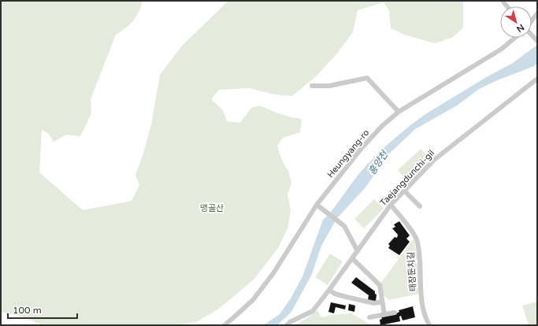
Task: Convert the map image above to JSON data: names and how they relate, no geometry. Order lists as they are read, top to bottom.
{
  "streets": {
    "street": ["Heungyang-ro", "Taejangdunchi-gil", "태장둔치길"]
  },
  "crossings": [
    ["Taejangdunchi-gil", "태장둔치길"]
  ],
  "water": ["흥양천"],
  "parks": ["맹골산"],
  "scale_bar": "100 m",
  "north": "bottom right"
}
